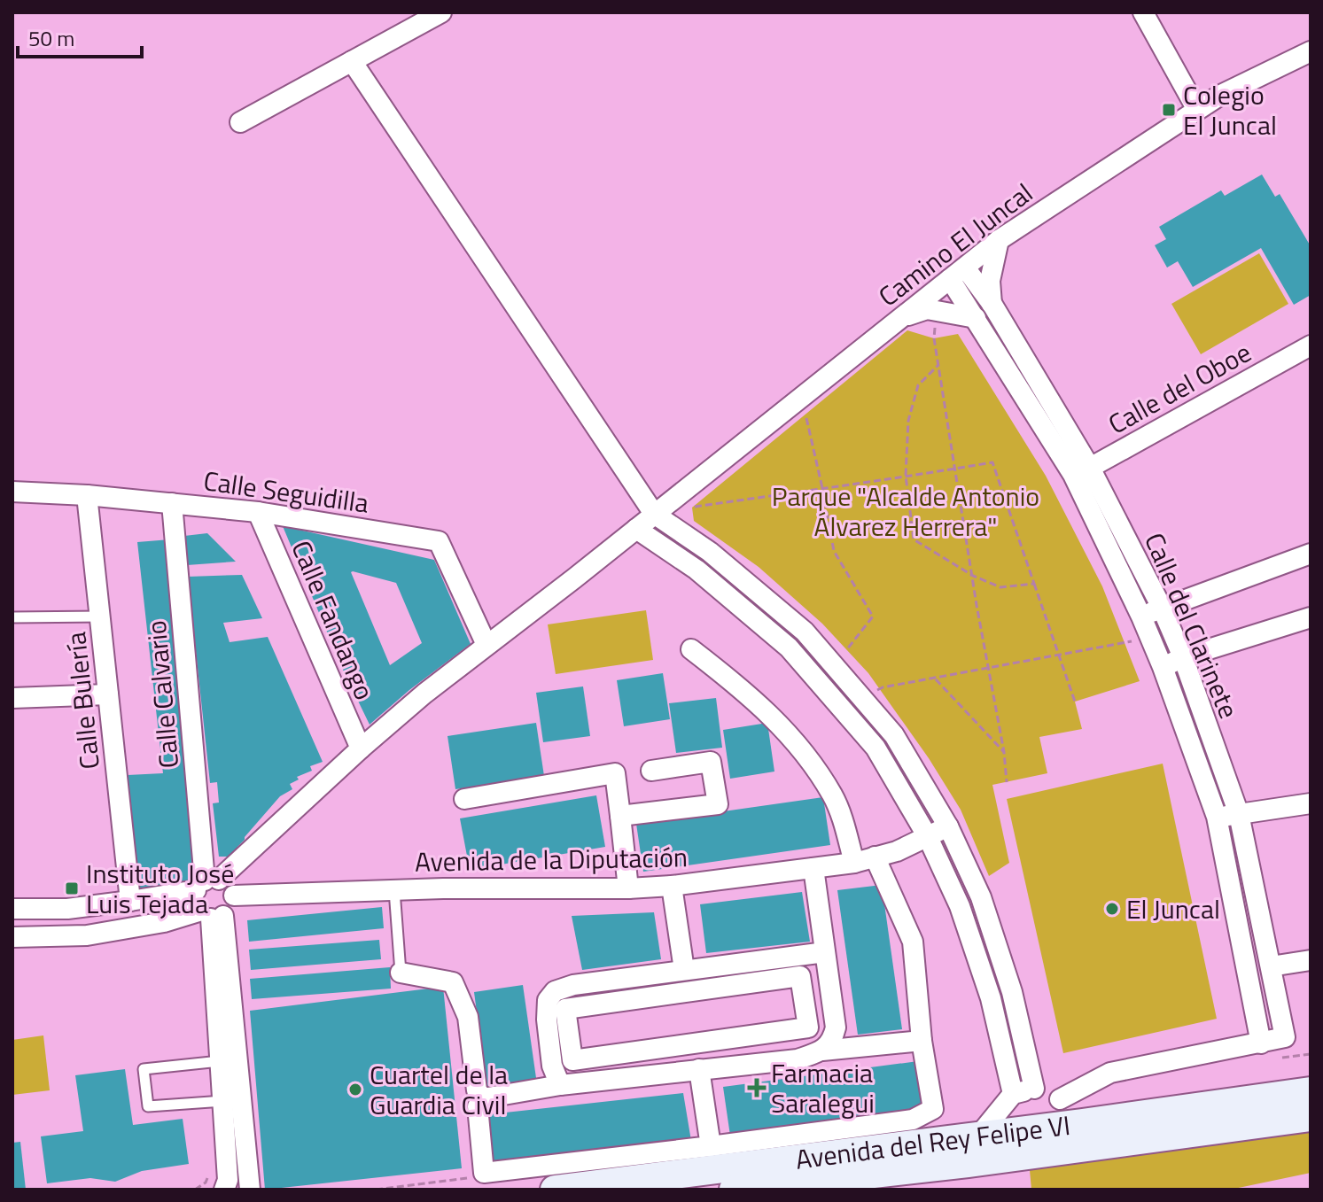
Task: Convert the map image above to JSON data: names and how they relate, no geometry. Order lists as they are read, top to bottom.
{
  "streets": {
    "main road": ["Avenida del Rey Felipe VI"],
    "street": [
      "Camino El Juncal",
      "Calle del Oboe",
      "Calle Seguidilla",
      "Calle Fandango",
      "Calle del Clarinete",
      "Calle Calvario",
      "Calle Bulería",
      "Avenida de la Diputación"
    ]
  },
  "crossings": [
    ["Camino El Juncal", "Calle Seguidilla"],
    ["Camino El Juncal", "Calle Fandango"],
    ["Camino El Juncal", "Calle del Clarinete"],
    ["Camino El Juncal", "Calle Calvario"],
    ["Camino El Juncal", "Avenida de la Diputación"],
    ["Calle del Oboe", "Calle del Clarinete"],
    ["Calle Seguidilla", "Calle Fandango"],
    ["Calle Seguidilla", "Calle Calvario"],
    ["Calle Seguidilla", "Calle Bulería"],
    ["Calle Calvario", "Avenida de la Diputación"]
  ],
  "parks": ["Parque \"Alcalde Antonio Álvarez Herrera\""],
  "places": {
    "transit": ["Colegio El Juncal", "Instituto José Luis Tejada"],
    "other": ["El Juncal", "Cuartel de la Guardia Civil"],
    "health": ["Farmacia Saralegui"]
  },
  "scale_bar": "50 m"
}
